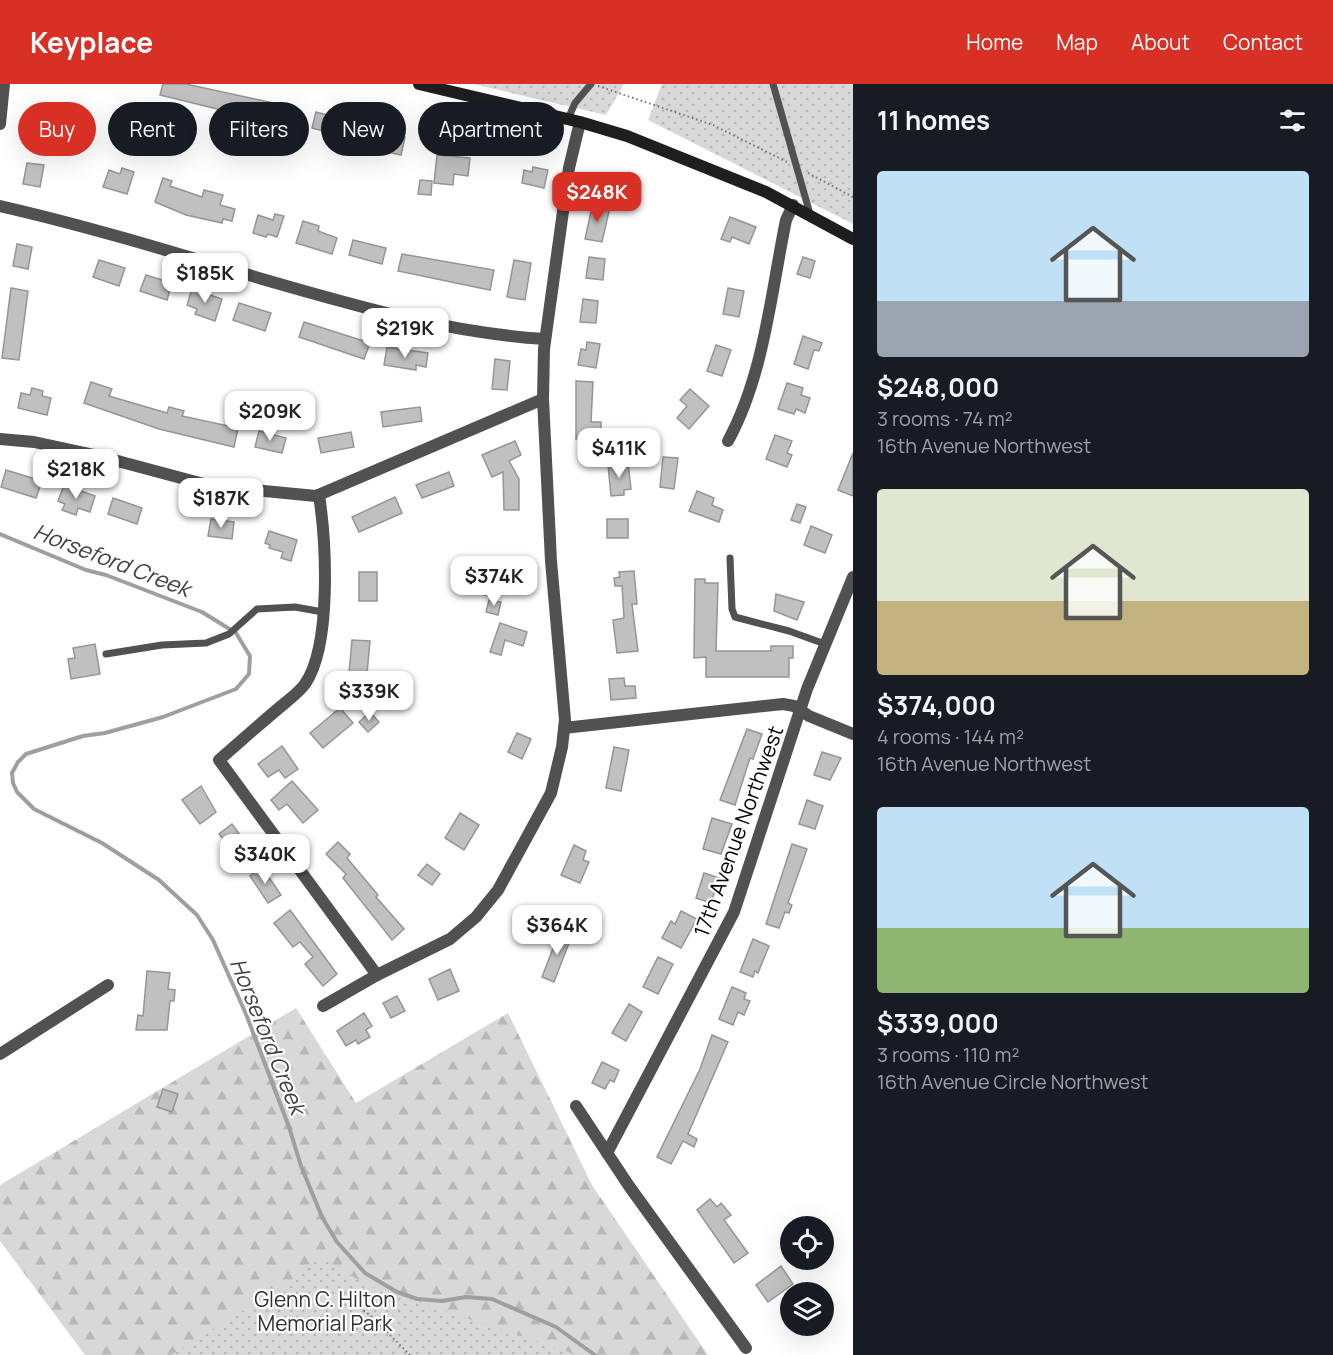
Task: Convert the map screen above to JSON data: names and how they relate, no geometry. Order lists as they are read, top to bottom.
{
  "streets": {
    "street": ["17th Avenue Northwest"]
  },
  "water": ["Horseford Creek"],
  "parks": ["Glenn C. Hilton Memorial Park"],
  "page": {
    "header": "Keyplace",
    "nav": [
      "Home",
      "Map",
      "About",
      "Contact"
    ],
    "heading": "11 homes",
    "chip": [
      "Buy",
      "Rent",
      "Filters",
      "New",
      "Apartment"
    ],
    "list": [
      {
        "name": "$248,000",
        "note": "3 rooms · 74 m² · 16th Avenue Northwest"
      },
      {
        "name": "$374,000",
        "note": "4 rooms · 144 m² · 16th Avenue Northwest"
      },
      {
        "name": "$339,000",
        "note": "3 rooms · 110 m² · 16th Avenue Circle Northwest"
      }
    ],
    "price": [
      "$248K",
      "$185K",
      "$219K",
      "$209K",
      "$411K",
      "$218K",
      "$187K",
      "$374K",
      "$339K",
      "$340K",
      "$364K"
    ]
  }
}
